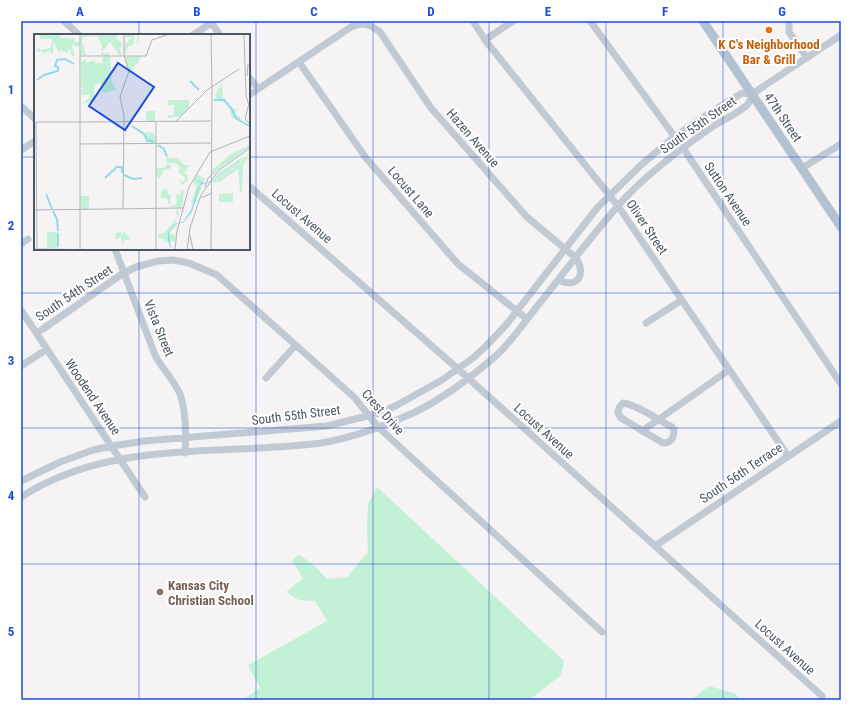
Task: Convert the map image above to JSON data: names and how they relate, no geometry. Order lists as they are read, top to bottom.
{
  "streets": {
    "main road": ["47th Street"],
    "street": [
      "South 55th Street",
      "Hazen Avenue",
      "Locust Lane",
      "Sutton Avenue",
      "Locust Avenue",
      "Oliver Street",
      "South 54th Street",
      "Vista Street",
      "Woodend Avenue",
      "Crest Drive",
      "South 56th Terrace"
    ]
  },
  "crossings": [
    ["47th Street", "South 55th Street"],
    ["South 55th Street", "Hazen Avenue"],
    ["South 55th Street", "Locust Lane"],
    ["South 55th Street", "Sutton Avenue"],
    ["South 55th Street", "Locust Avenue"],
    ["South 55th Street", "Oliver Street"],
    ["South 55th Street", "Vista Street"],
    ["South 55th Street", "Woodend Avenue"],
    ["South 55th Street", "Crest Drive"],
    ["Hazen Avenue", "Locust Lane"],
    ["Locust Avenue", "South 56th Terrace"],
    ["Oliver Street", "South 56th Terrace"],
    ["South 54th Street", "Vista Street"],
    ["South 54th Street", "Woodend Avenue"],
    ["South 54th Street", "Crest Drive"],
    ["Vista Street", "Crest Drive"]
  ],
  "places": ["K C's Neighborhood Bar & Grill", "Kansas City Christian School"],
  "grid": {
    "columns": [
      "A",
      "B",
      "C",
      "D",
      "E",
      "F",
      "G"
    ],
    "rows": [
      "1",
      "2",
      "3",
      "4",
      "5"
    ]
  }
}
